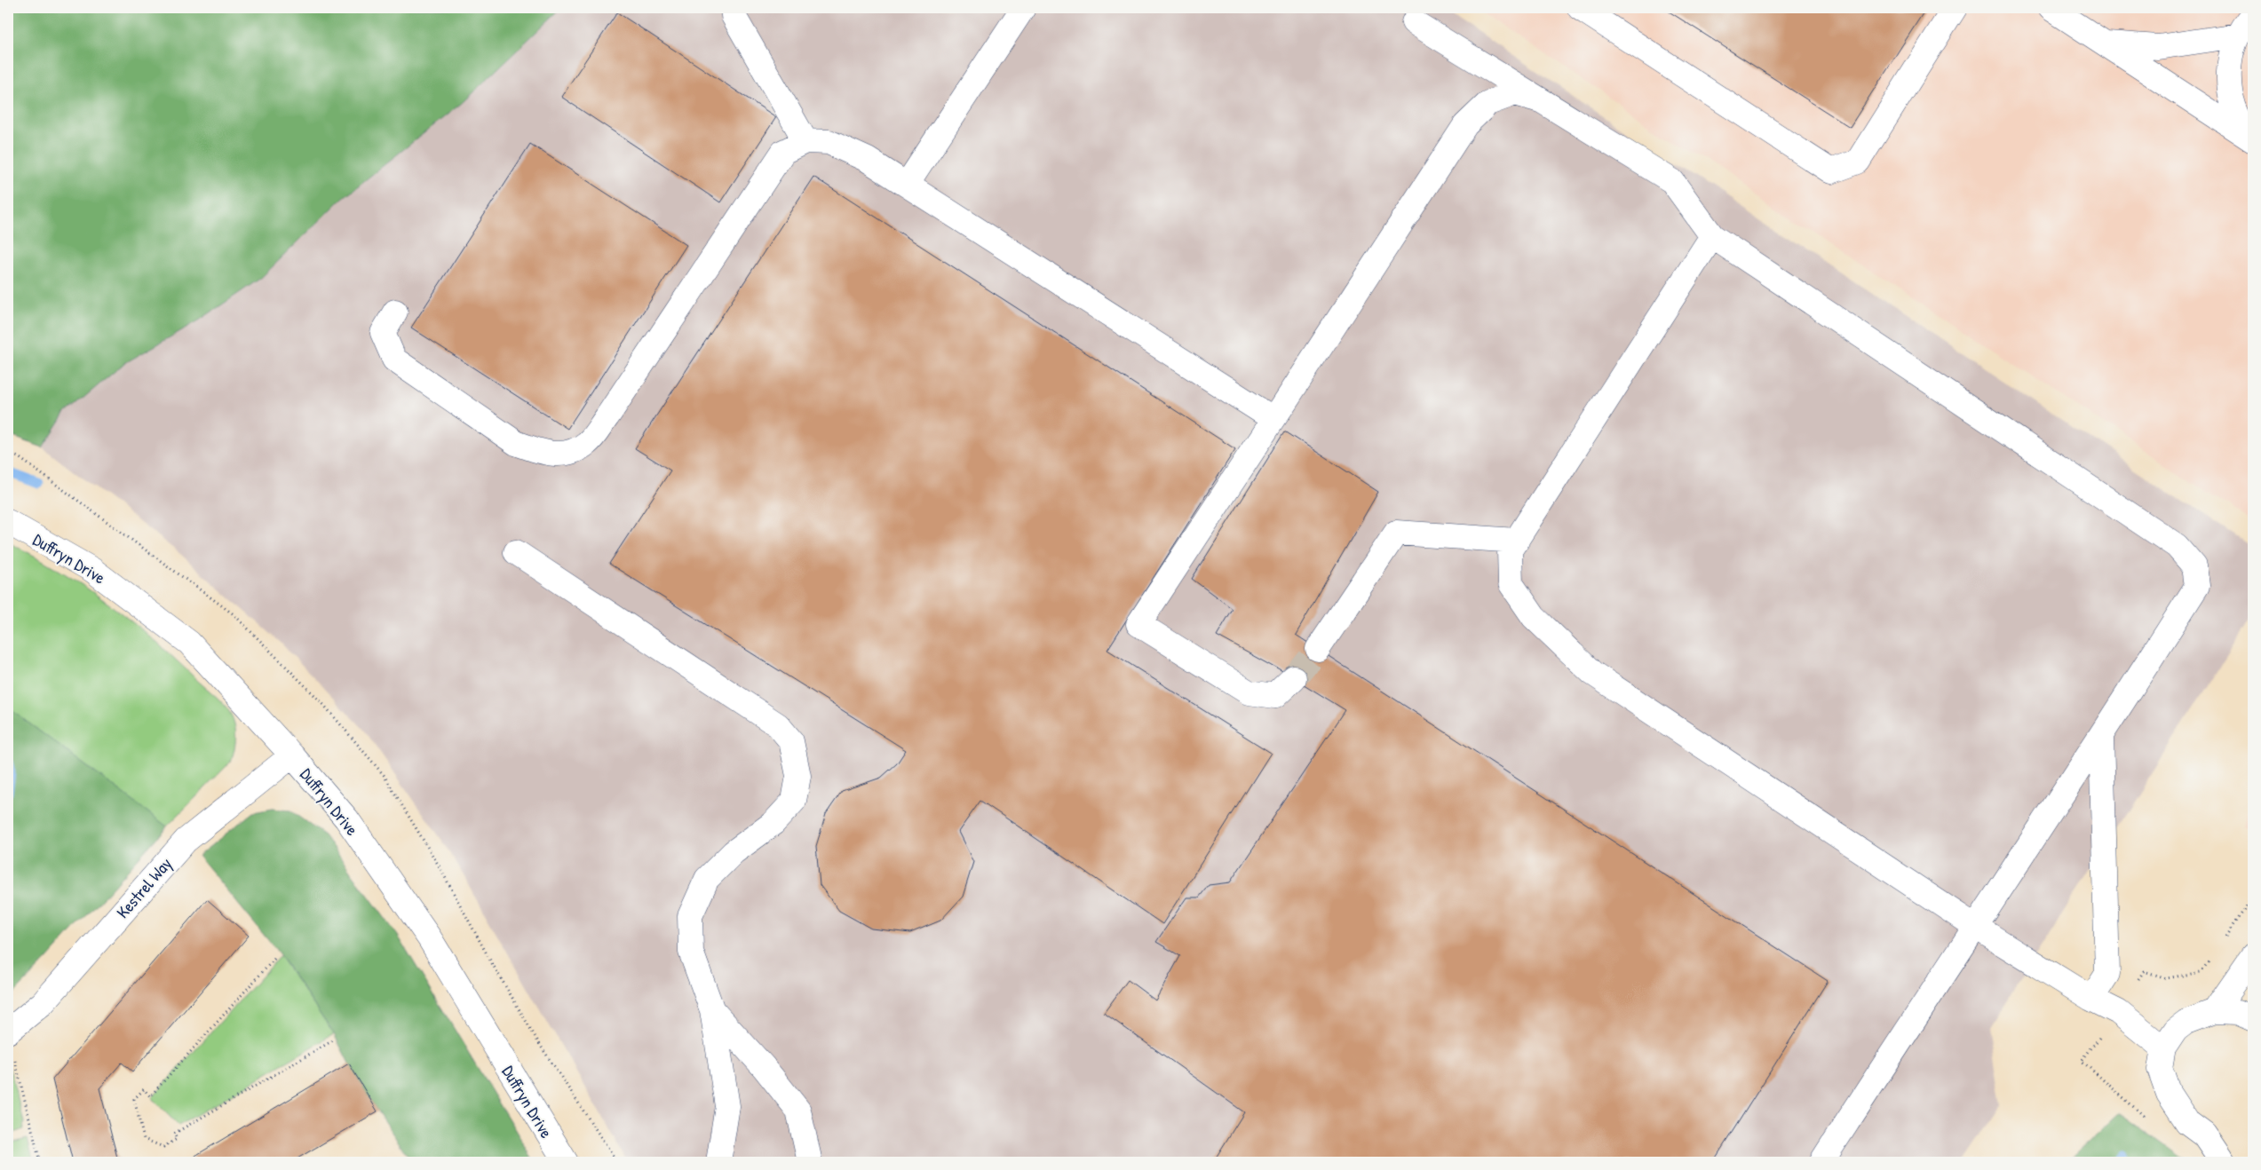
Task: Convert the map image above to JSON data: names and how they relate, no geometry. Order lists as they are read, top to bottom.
{
  "streets": {
    "street": ["Duffryn Drive", "Kestrel Way"]
  },
  "crossings": [
    ["Duffryn Drive", "Kestrel Way"]
  ]
}
